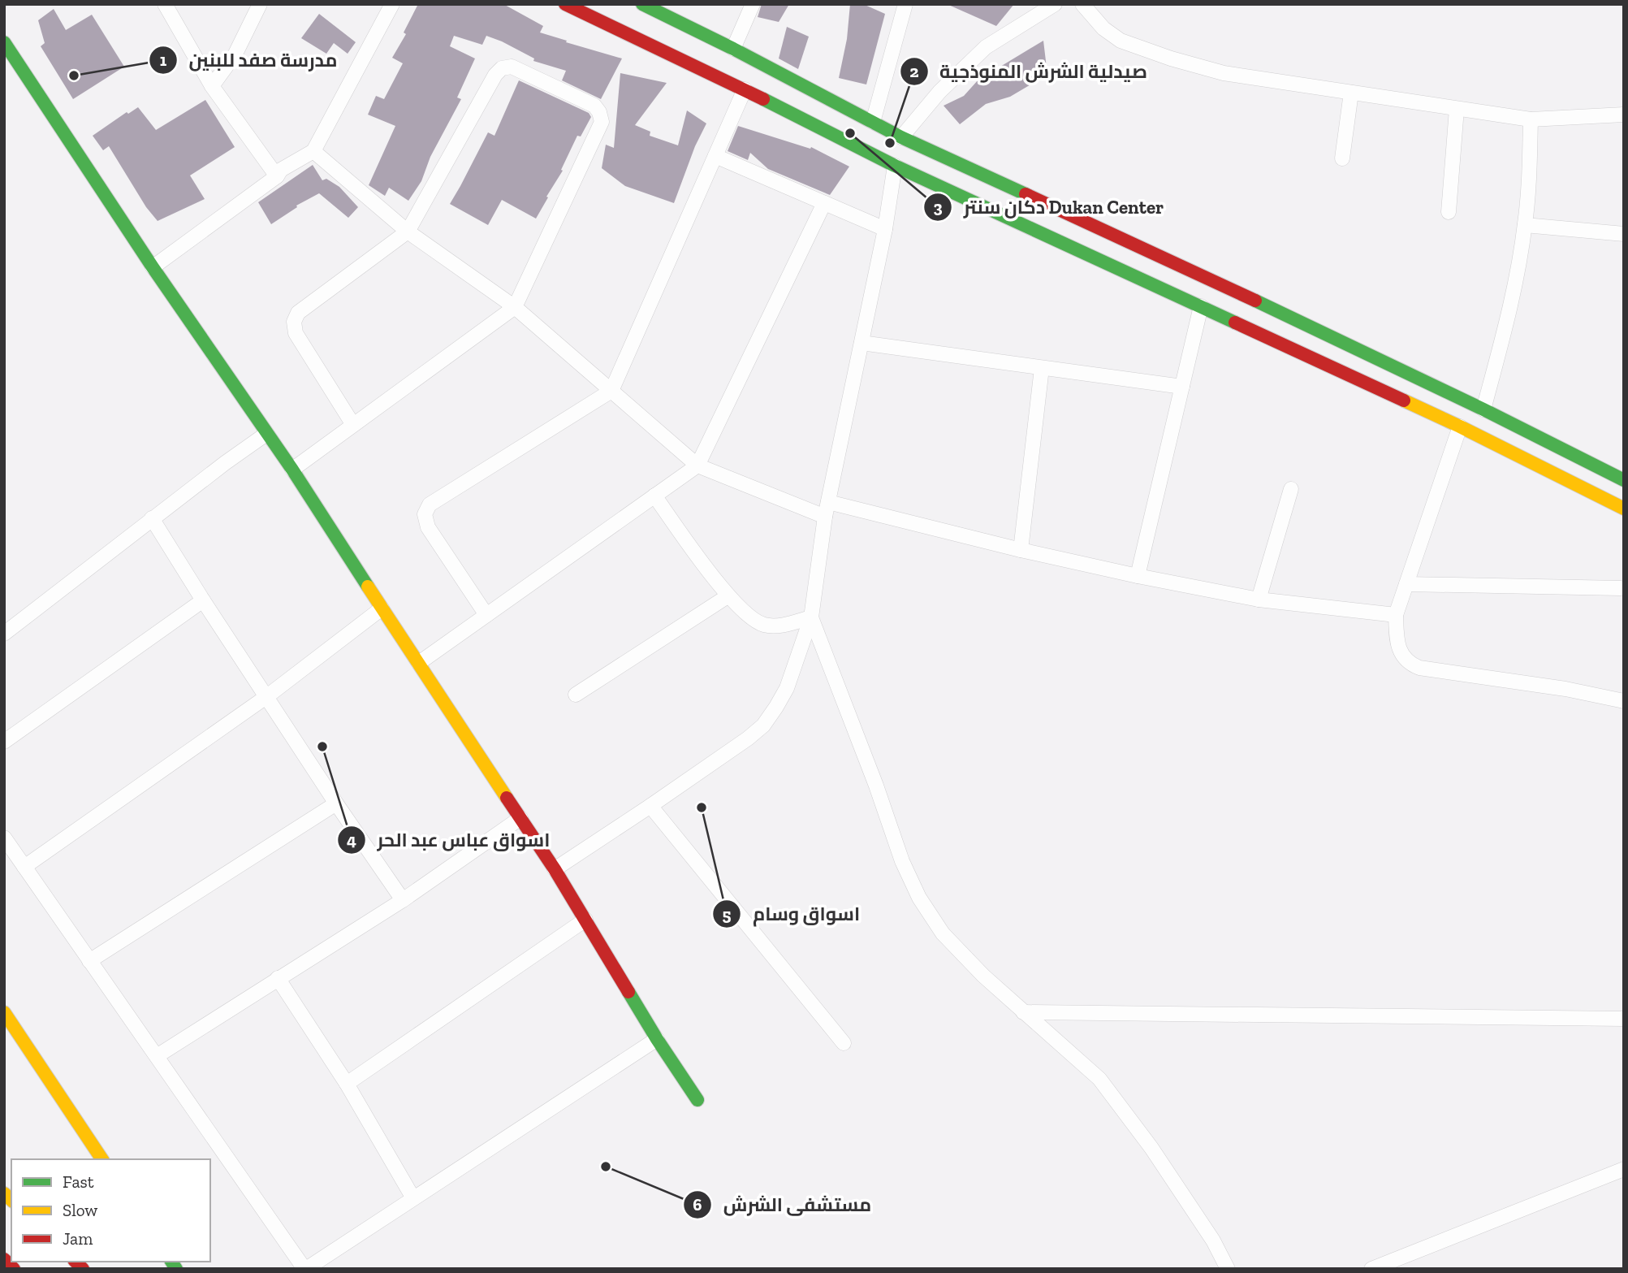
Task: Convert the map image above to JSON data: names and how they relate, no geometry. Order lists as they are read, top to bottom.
{
  "places": [
    "مدرسة صفد للبنين",
    "دكان سنتر Dukan Center",
    "صيدلية الشرش المنوذجية",
    "اسواق عباس عبد الحر",
    "اسواق وسام",
    "مستشفى الشرش"
  ],
  "legend": ["Fast", "Slow", "Jam"]
}
